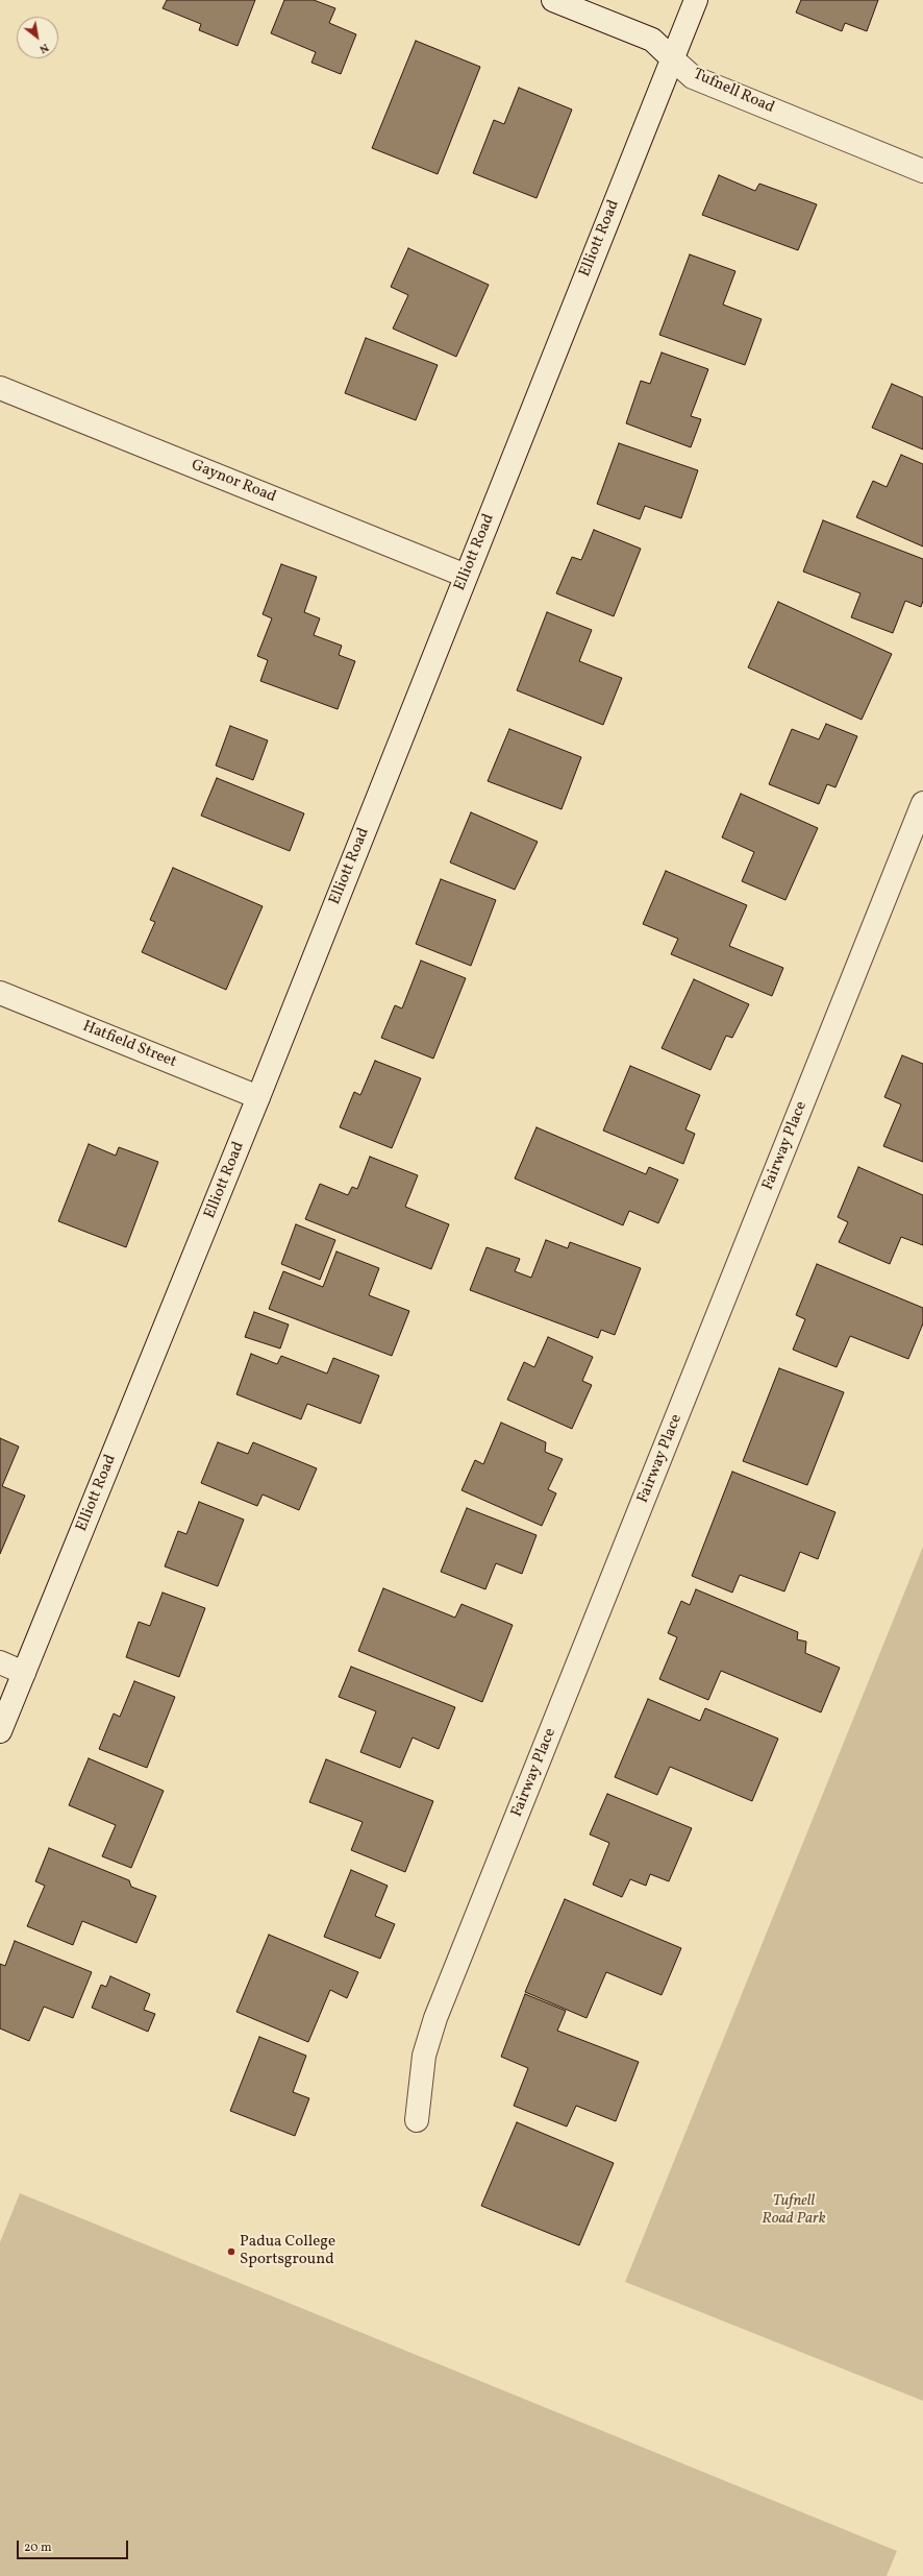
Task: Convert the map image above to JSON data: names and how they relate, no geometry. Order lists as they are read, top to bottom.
{
  "streets": {
    "street": [
      "Tufnell Road",
      "Elliott Road",
      "Gaynor Road",
      "Hatfield Street",
      "Fairway Place"
    ]
  },
  "crossings": [
    ["Tufnell Road", "Elliott Road"],
    ["Elliott Road", "Gaynor Road"],
    ["Elliott Road", "Hatfield Street"]
  ],
  "parks": ["Tufnell Road Park"],
  "places": ["Padua College Sportsground"],
  "scale_bar": "20 m",
  "north": "bottom right"
}
